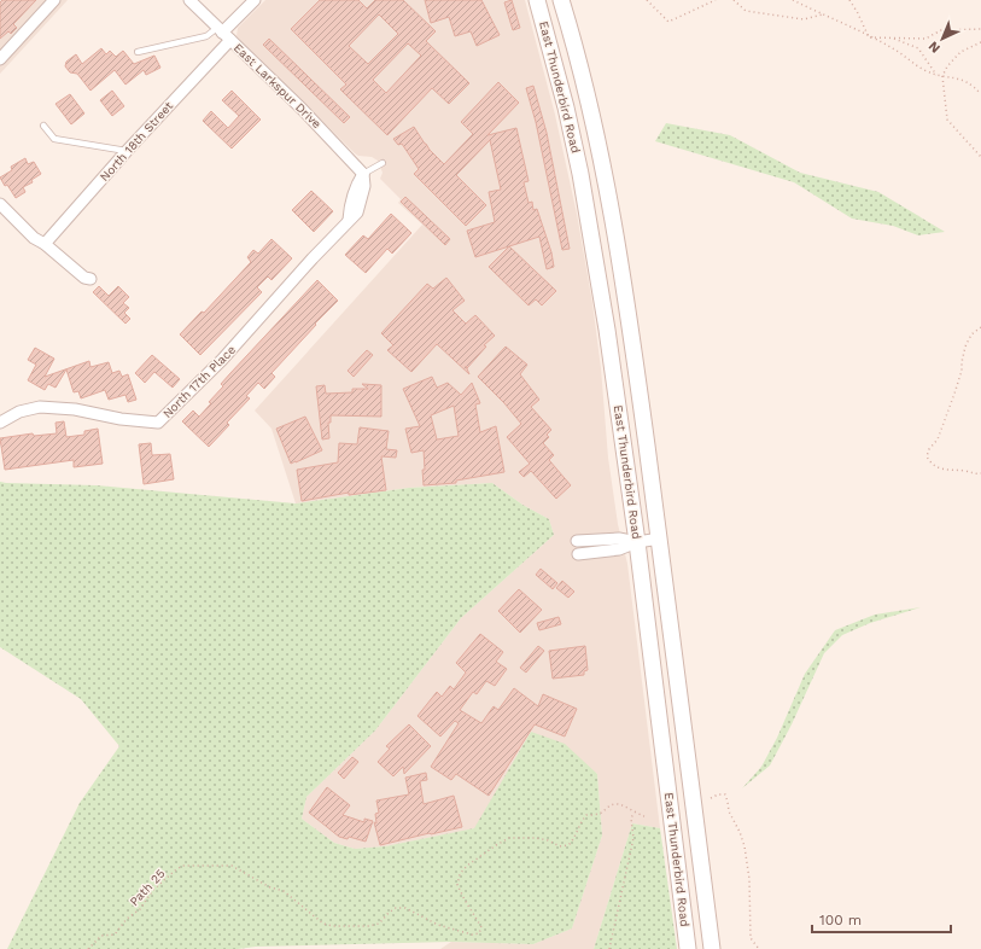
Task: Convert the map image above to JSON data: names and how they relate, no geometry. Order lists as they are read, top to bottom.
{
  "streets": {
    "main road": ["East Thunderbird Road"],
    "street": ["East Larkspur Drive", "North 18th Street", "North 17th Place"],
    "path": ["Path 25"]
  },
  "crossings": [
    ["East Larkspur Drive", "North 18th Street"],
    ["East Larkspur Drive", "North 17th Place"]
  ],
  "scale_bar": "100 m",
  "north": "bottom left"
}
